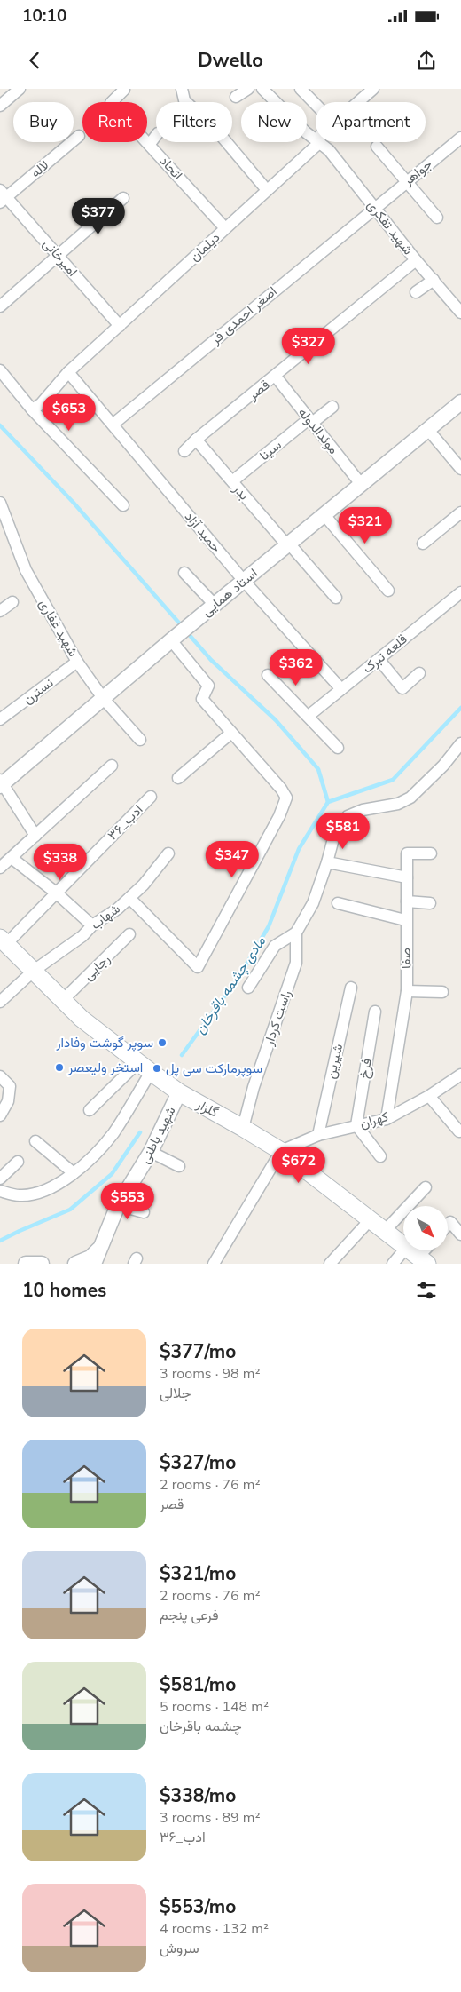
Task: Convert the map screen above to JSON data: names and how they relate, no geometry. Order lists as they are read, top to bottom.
{
  "streets": {
    "main road": ["گلزار"],
    "street": [
      "اتحاد",
      "لاله",
      "جواهر",
      "شهید تفکری",
      "دیلمان",
      "امیرخانی",
      "اصغر احمدی فر",
      "قصر",
      "موئدالدوله",
      "سینا",
      "بدر",
      "حمید آزاد",
      "استاد همایی",
      "شهید غفاری",
      "قلعه تبرک",
      "نسترن",
      "۳۶_ادب",
      "شهاب",
      "صفا",
      "رجایی",
      "راست کردار",
      "شیرین",
      "فرخ",
      "کهران",
      "شهید باطنی"
    ]
  },
  "crossings": [
    ["اتحاد", "دیلمان"],
    ["لاله", "امیرخانی"],
    ["جواهر", "شهید تفکری"],
    ["جواهر", "اصغر احمدی فر"],
    ["شهید تفکری", "اصغر احمدی فر"],
    ["شهید تفکری", "قصر"],
    ["دیلمان", "امیرخانی"],
    ["دیلمان", "حمید آزاد"],
    ["اصغر احمدی فر", "حمید آزاد"],
    ["قصر", "موئدالدوله"],
    ["قصر", "بدر"],
    ["موئدالدوله", "سینا"],
    ["موئدالدوله", "استاد همایی"],
    ["سینا", "بدر"],
    ["بدر", "استاد همایی"],
    ["حمید آزاد", "استاد همایی"],
    ["حمید آزاد", "قلعه تبرک"],
    ["استاد همایی", "شهید غفاری"],
    ["شهید غفاری", "نسترن"],
    ["۳۶_ادب", "گلزار"],
    ["شهاب", "گلزار"],
    ["صفا", "کهران"],
    ["رجایی", "گلزار"],
    ["راست کردار", "گلزار"],
    ["شیرین", "کهران"],
    ["فرخ", "کهران"],
    ["گلزار", "کهران"],
    ["گلزار", "شهید باطنی"]
  ],
  "water": ["مادی چشمه باقرخان"],
  "places": ["سوپر گوشت وفادار", "استخر ولیعصر", "سوپرمارکت سی پل"],
  "north": "bottom right",
  "page": {
    "status": "10:10",
    "header": "Dwello",
    "chip": [
      "Buy",
      "Rent",
      "Filters",
      "New",
      "Apartment"
    ],
    "price": [
      "$377",
      "$327",
      "$653",
      "$321",
      "$362",
      "$581",
      "$347",
      "$338",
      "$672",
      "$553"
    ],
    "heading": "10 homes",
    "list": [
      {
        "name": "$377/mo",
        "note": "3 rooms · 98 m² · جلالی"
      },
      {
        "name": "$327/mo",
        "note": "2 rooms · 76 m² · قصر"
      },
      {
        "name": "$321/mo",
        "note": "2 rooms · 76 m² · فرعی پنجم"
      },
      {
        "name": "$581/mo",
        "note": "5 rooms · 148 m² · چشمه باقرخان"
      },
      {
        "name": "$338/mo",
        "note": "3 rooms · 89 m² · ۳۶_ادب"
      },
      {
        "name": "$553/mo",
        "note": "4 rooms · 132 m² · سروش"
      }
    ]
  }
}
